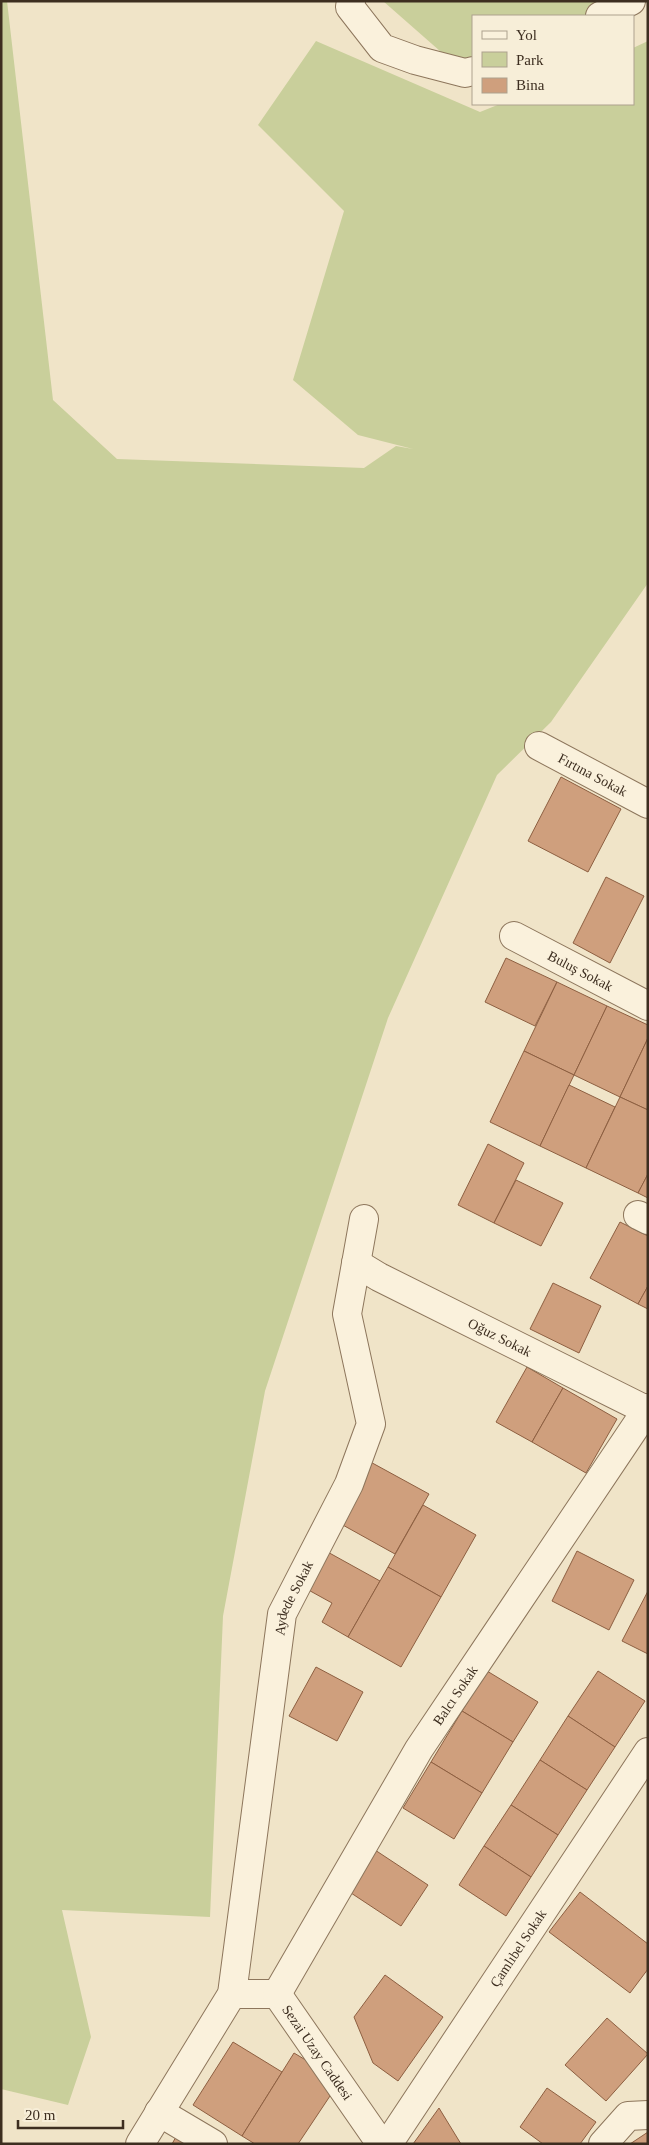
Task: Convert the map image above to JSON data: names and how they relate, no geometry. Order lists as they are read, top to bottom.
{
  "streets": {
    "street": [
      "Fırtına Sokak",
      "Buluş Sokak",
      "Oğuz Sokak",
      "Aydede Sokak",
      "Balcı Sokak",
      "Çamlıbel Sokak",
      "Sezai Uzay Caddesi"
    ]
  },
  "crossings": [
    ["Oğuz Sokak", "Aydede Sokak"],
    ["Oğuz Sokak", "Balcı Sokak"],
    ["Aydede Sokak", "Sezai Uzay Caddesi"],
    ["Balcı Sokak", "Sezai Uzay Caddesi"]
  ],
  "legend": ["Yol", "Park", "Bina"],
  "scale_bar": "20 m"
}
